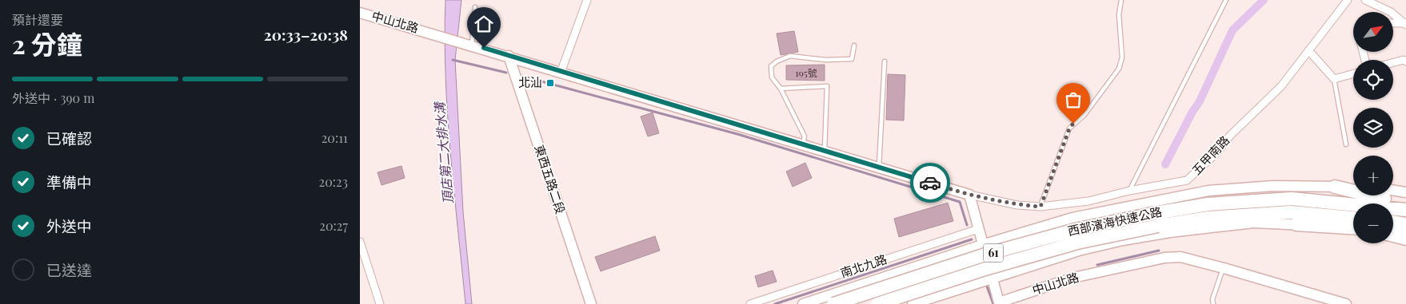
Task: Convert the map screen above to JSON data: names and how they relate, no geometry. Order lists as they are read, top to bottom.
{
  "streets": {
    "highway": ["西部濱海快速公路", "61"],
    "street": [
      "中山北路",
      "五甲南路",
      "東西五路二段",
      "南北九路"
    ]
  },
  "crossings": [
    ["中山北路", "五甲南路"],
    ["中山北路", "南北九路"]
  ],
  "water": ["頂店第二大排水溝"],
  "places": {
    "transit": ["北汕"]
  },
  "house_numbers": ["195號"],
  "north": "top right",
  "page": {
    "heading": ["2 分鐘", "預計還要", "20:33–20:38"],
    "map_buttons": ["+", "−"],
    "bar": "外送中 · 390 m",
    "list": [
      ["已確認", "20:11"],
      ["準備中", "20:23"],
      ["外送中", "20:27"],
      "已送達"
    ]
  }
}
